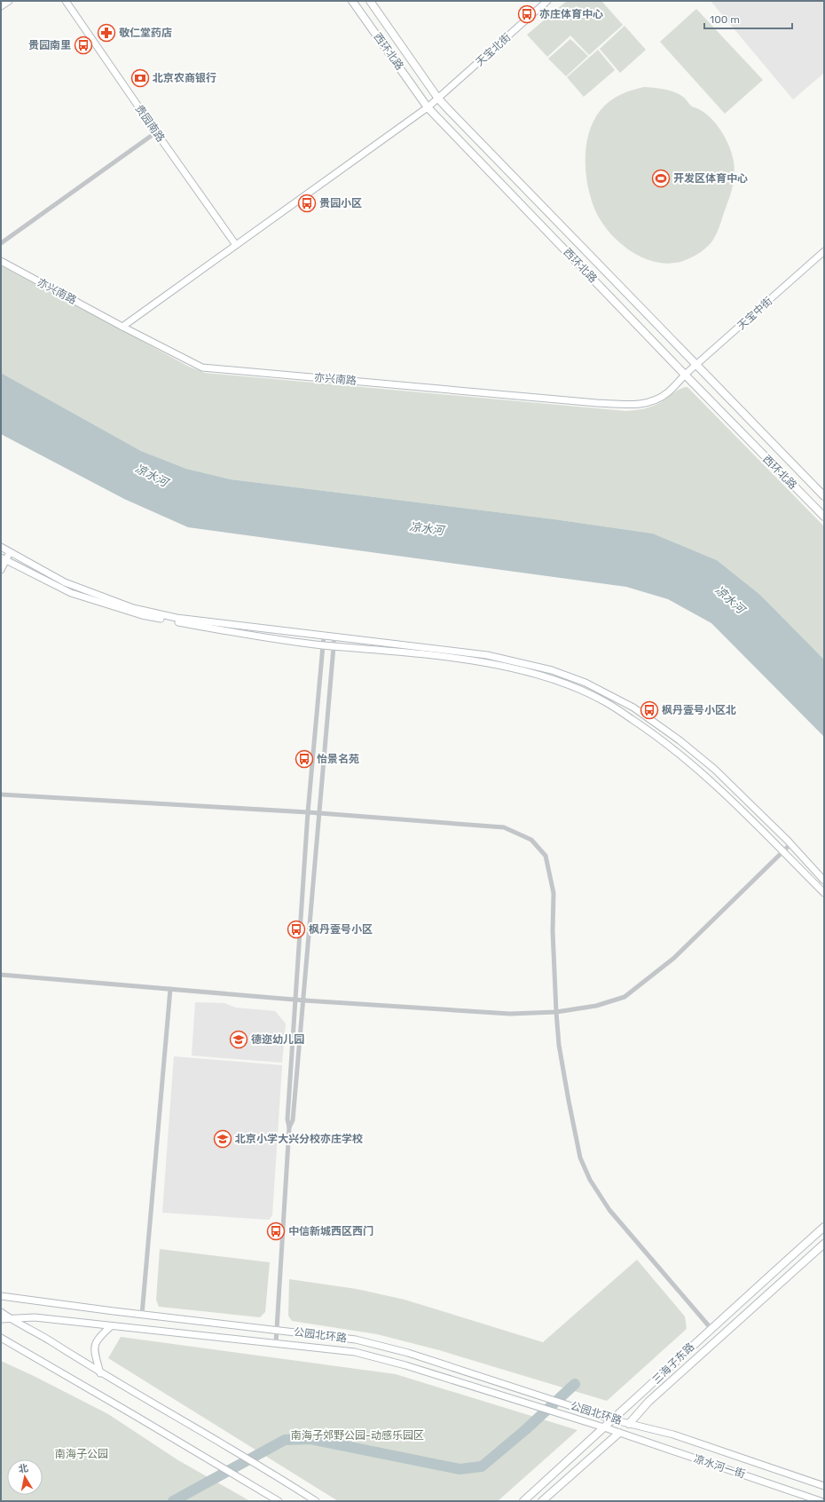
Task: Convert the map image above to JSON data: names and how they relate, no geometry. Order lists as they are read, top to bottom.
{
  "streets": {
    "main road": ["西环北路", "三海子东路"],
    "street": [
      "天宝北街",
      "贵园南路",
      "亦兴南路",
      "天宝中街",
      "公园北环路",
      "凉水河一街"
    ]
  },
  "crossings": [
    ["天宝北街", "西环北路"],
    ["天宝北街", "贵园南路"],
    ["天宝北街", "亦兴南路"],
    ["西环北路", "亦兴南路"],
    ["西环北路", "天宝中街"],
    ["亦兴南路", "天宝中街"],
    ["公园北环路", "三海子东路"],
    ["公园北环路", "凉水河一街"],
    ["三海子东路", "凉水河一街"]
  ],
  "water": ["凉水河"],
  "parks": ["南海子郊野公园-动感乐园区", "南海子公园"],
  "places": {
    "bus stop": [
      "亦庄体育中心",
      "贵园南里",
      "贵园小区",
      "枫丹壹号小区北",
      "怡景名苑",
      "枫丹壹号小区",
      "中信新城西区西门"
    ],
    "pharmacy": ["敬仁堂药店"],
    "bank": ["北京农商银行"],
    "sports": ["开发区体育中心"],
    "school or university": ["德迩幼儿园", "北京小学大兴分校亦庄学校"]
  },
  "scale_bar": "100 m",
  "north": "top"
}
